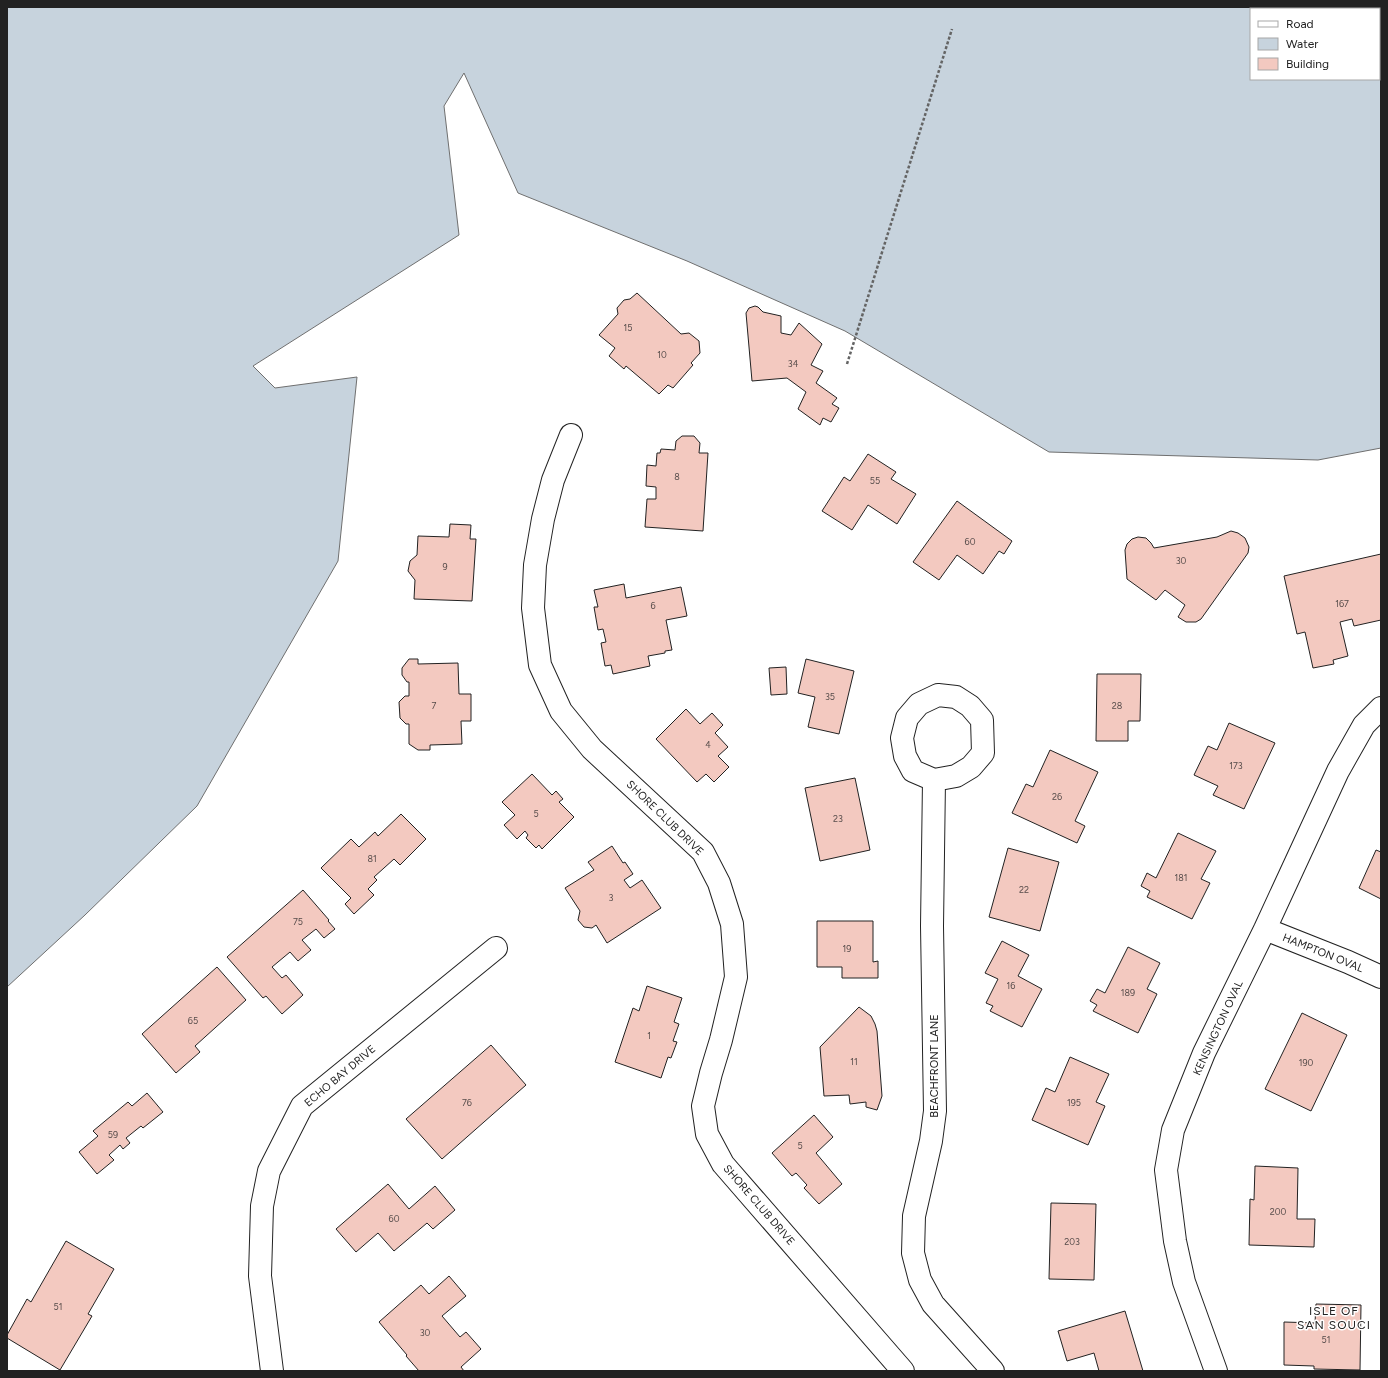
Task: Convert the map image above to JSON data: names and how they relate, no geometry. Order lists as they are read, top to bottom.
{
  "streets": {
    "street": [
      "SHORE CLUB DRIVE",
      "HAMPTON OVAL",
      "KENSINGTON OVAL",
      "BEACHFRONT LANE",
      "ECHO BAY DRIVE"
    ]
  },
  "crossings": [
    ["HAMPTON OVAL", "KENSINGTON OVAL"]
  ],
  "districts": ["ISLE OF SAN SOUCI"],
  "house_numbers": [
    "15",
    "10",
    "34",
    "8",
    "55",
    "60",
    "30",
    "9",
    "167",
    "6",
    "35",
    "7",
    "28",
    "4",
    "173",
    "26",
    "5",
    "23",
    "81",
    "181",
    "22",
    "3",
    "75",
    "19",
    "16",
    "189",
    "65",
    "1",
    "11",
    "190",
    "76",
    "195",
    "59",
    "5",
    "200",
    "60",
    "203",
    "51",
    "30",
    "51"
  ],
  "legend": ["Road", "Water", "Building"]
}
